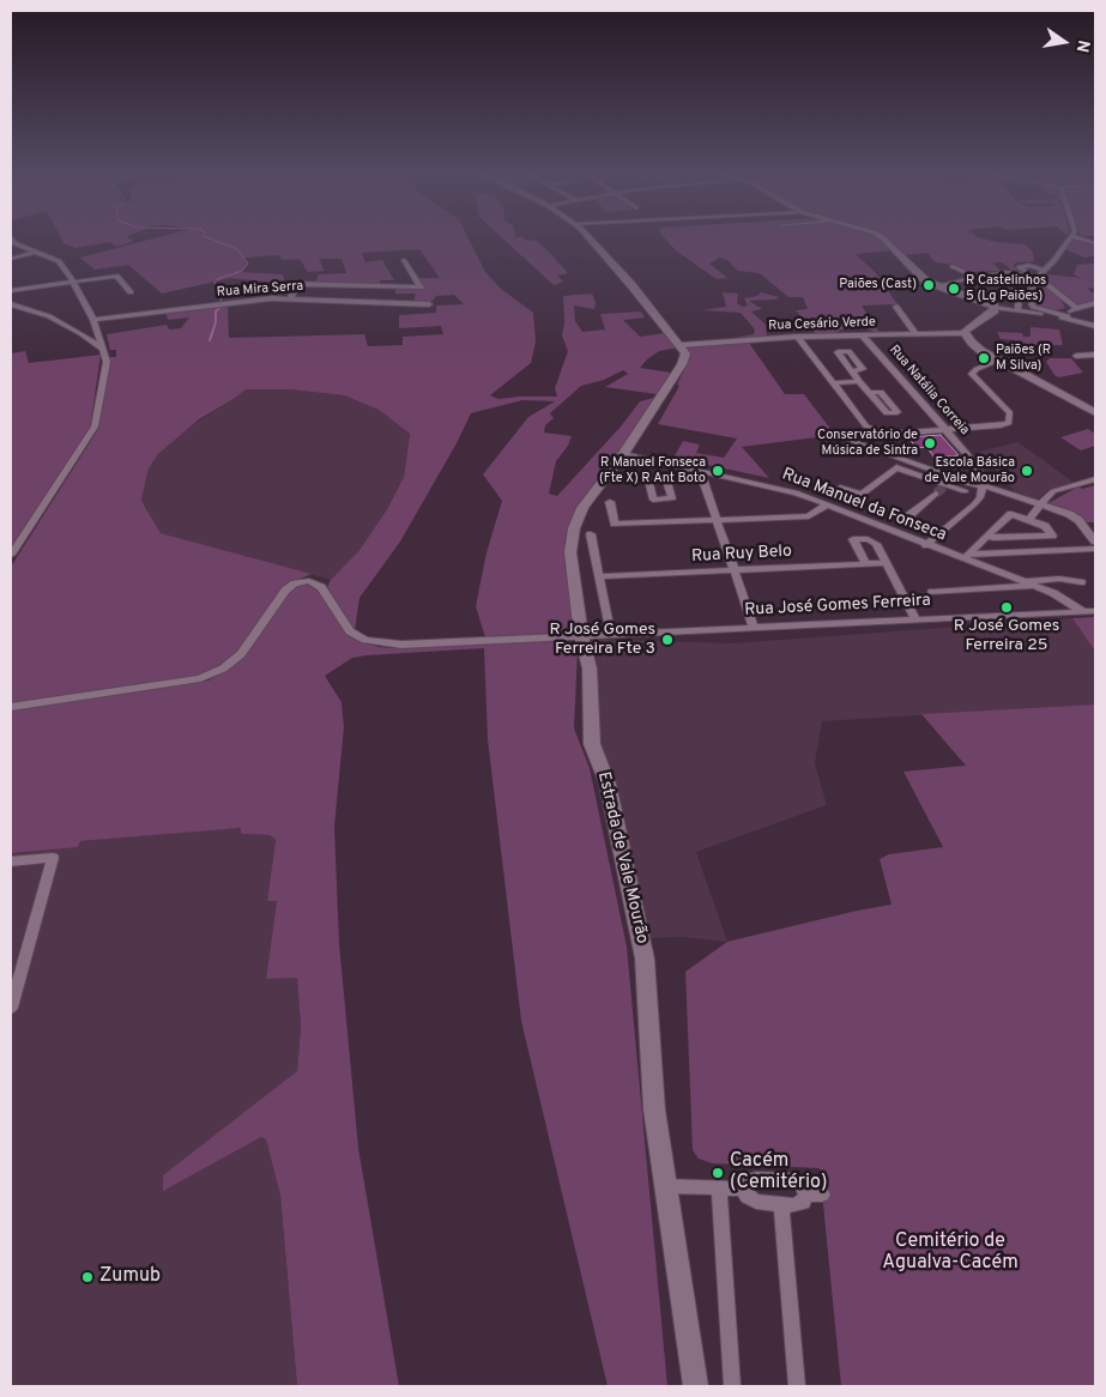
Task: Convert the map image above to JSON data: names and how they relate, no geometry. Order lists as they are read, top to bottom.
{
  "streets": {
    "street": [
      "Rua Mira Serra",
      "Rua Cesário Verde",
      "Rua Natália Correia",
      "Rua Manuel da Fonseca",
      "Rua Ruy Belo",
      "Rua José Gomes Ferreira",
      "Estrada de Vale Mourão"
    ]
  },
  "crossings": [
    ["Rua Cesário Verde", "Rua Natália Correia"],
    ["Rua Cesário Verde", "Estrada de Vale Mourão"],
    ["Rua Manuel da Fonseca", "Rua José Gomes Ferreira"],
    ["Rua Manuel da Fonseca", "Estrada de Vale Mourão"],
    ["Rua José Gomes Ferreira", "Estrada de Vale Mourão"]
  ],
  "parks": ["Cemitério de Agualva-Cacém"],
  "places": [
    "Paiões (Cast)",
    "R Castelinhos 5 (Lg Paiões)",
    "Paiões (R M Silva)",
    "Conservatório de Música de Sintra",
    "R Manuel Fonseca (Fte X) R Ant Boto",
    "Escola Básica de Vale Mourão",
    "R José Gomes Ferreira 25",
    "R José Gomes Ferreira Fte 3",
    "Cacém (Cemitério)",
    "Zumub"
  ],
  "north": "right"
}
